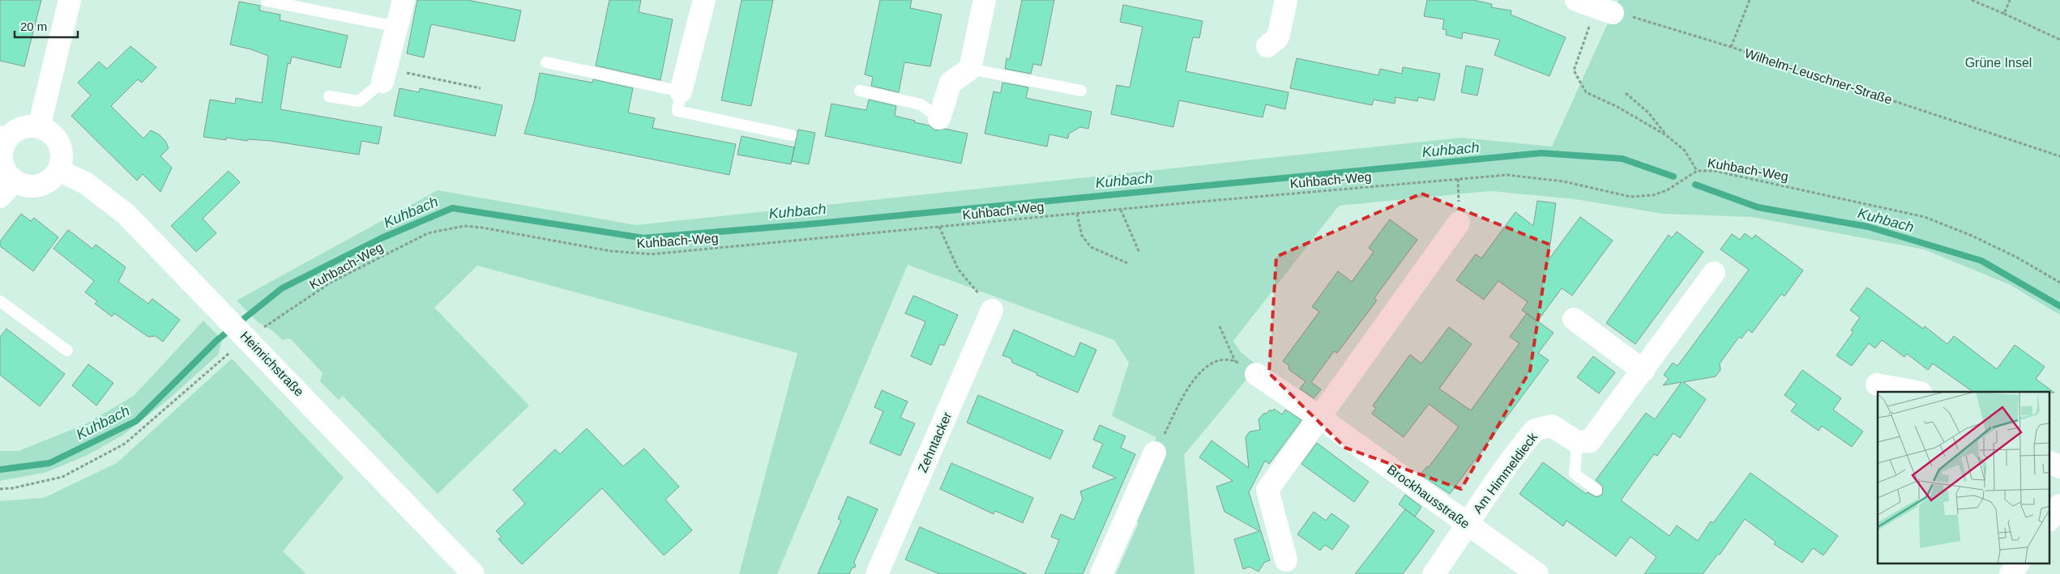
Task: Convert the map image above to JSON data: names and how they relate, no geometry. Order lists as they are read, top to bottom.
{
  "streets": {
    "street": [
      "Heinrichstraße",
      "Zehntacker",
      "Am Himmeldieck",
      "Brockhausstraße"
    ],
    "path": ["Wilhelm-Leuschner-Straße", "Kuhbach-Weg"]
  },
  "crossings": [
    ["Kuhbach-Weg", "Heinrichstraße"],
    ["Am Himmeldieck", "Brockhausstraße"]
  ],
  "water": ["Kuhbach"],
  "parks": ["Grüne Insel"],
  "scale_bar": "20 m"
}
